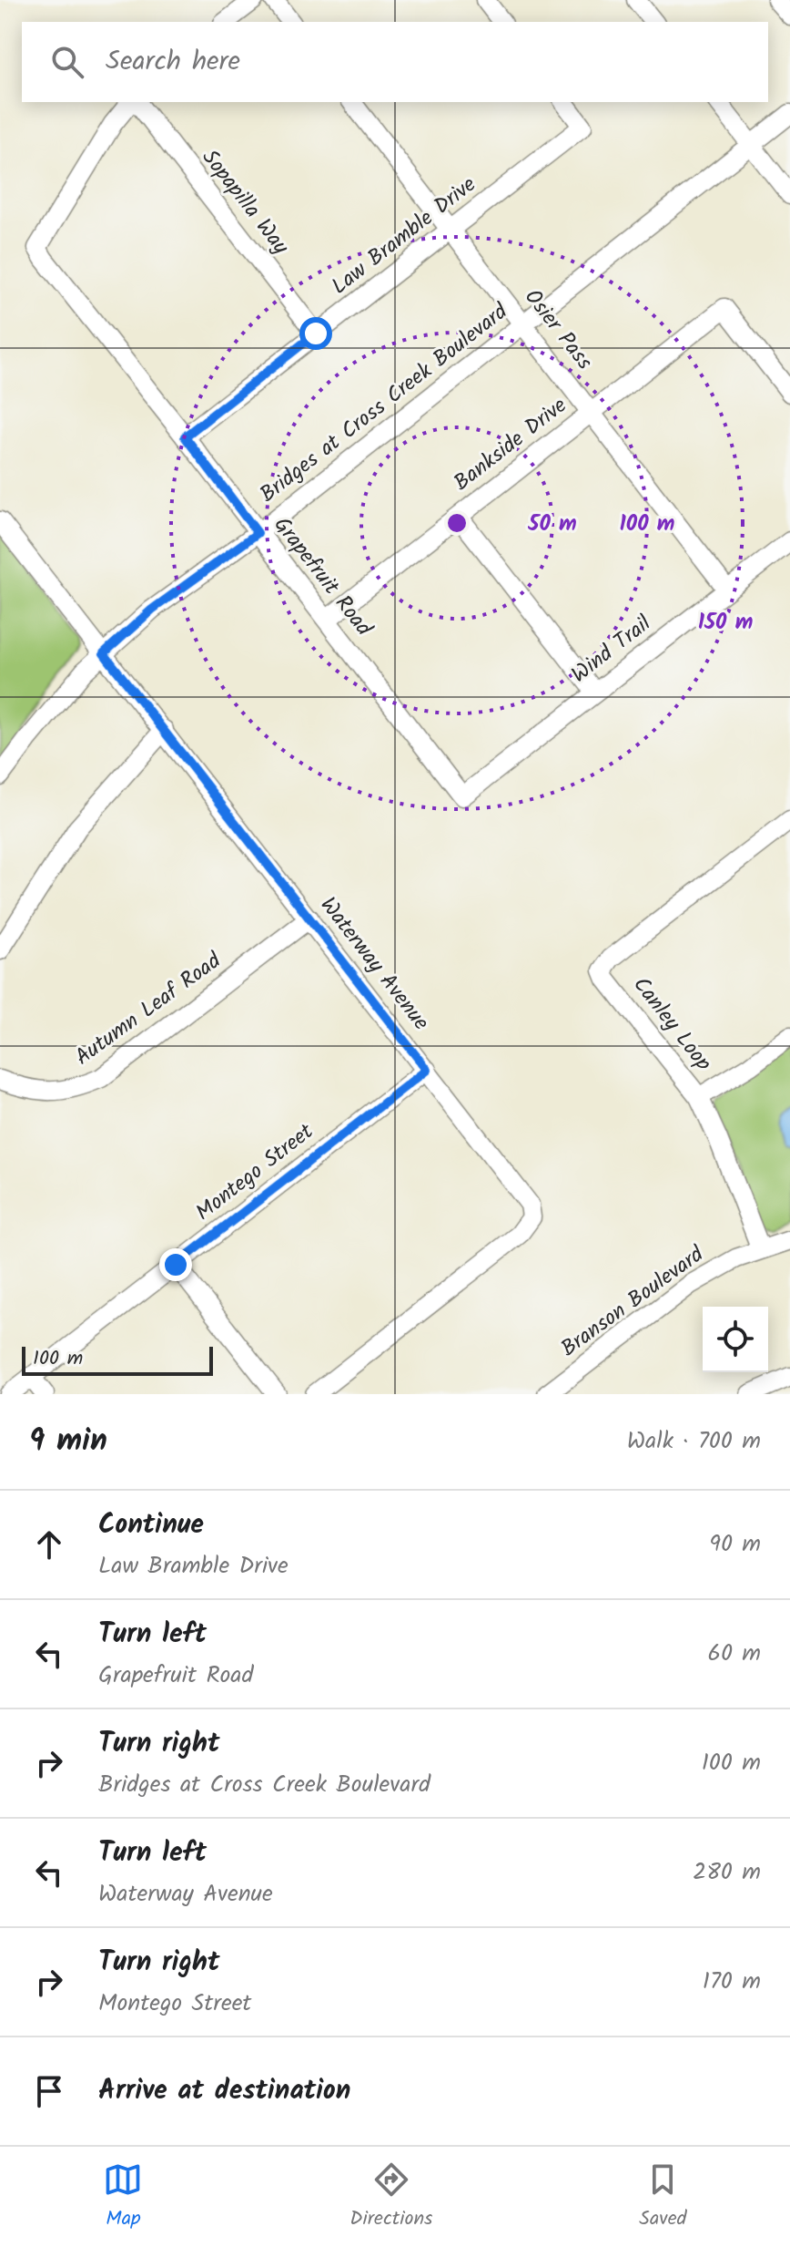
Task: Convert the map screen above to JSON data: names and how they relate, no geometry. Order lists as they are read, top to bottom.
{
  "streets": {
    "street": [
      "Sopapilla Way",
      "Law Bramble Drive",
      "Osier Pass",
      "Bridges at Cross Creek Boulevard",
      "Bankside Drive",
      "Grapefruit Road",
      "Wind Trail",
      "Waterway Avenue",
      "Autumn Leaf Road",
      "Canley Loop",
      "Montego Street",
      "Branson Boulevard"
    ]
  },
  "crossings": [
    ["Sopapilla Way", "Law Bramble Drive"],
    ["Law Bramble Drive", "Osier Pass"],
    ["Law Bramble Drive", "Grapefruit Road"],
    ["Osier Pass", "Bridges at Cross Creek Boulevard"],
    ["Osier Pass", "Bankside Drive"],
    ["Osier Pass", "Wind Trail"],
    ["Bridges at Cross Creek Boulevard", "Grapefruit Road"],
    ["Bridges at Cross Creek Boulevard", "Waterway Avenue"],
    ["Bankside Drive", "Grapefruit Road"],
    ["Grapefruit Road", "Wind Trail"],
    ["Waterway Avenue", "Autumn Leaf Road"],
    ["Waterway Avenue", "Montego Street"],
    ["Canley Loop", "Branson Boulevard"]
  ],
  "scale_bar": "100 m",
  "page": {
    "search": "Search here",
    "scale": "100 m",
    "heading": ["9 min", "Walk · 700 m"],
    "list": [
      ["Continue", "Law Bramble Drive", "90 m"],
      ["Turn left", "Grapefruit Road", "60 m"],
      ["Turn right", "Bridges at Cross Creek Boulevard", "100 m"],
      ["Turn left", "Waterway Avenue", "280 m"],
      ["Turn right", "Montego Street", "170 m"],
      "Arrive at destination"
    ],
    "nav": ["Map", "Directions", "Saved"]
  },
  "rings": ["50 m", "100 m", "150 m"]
}
